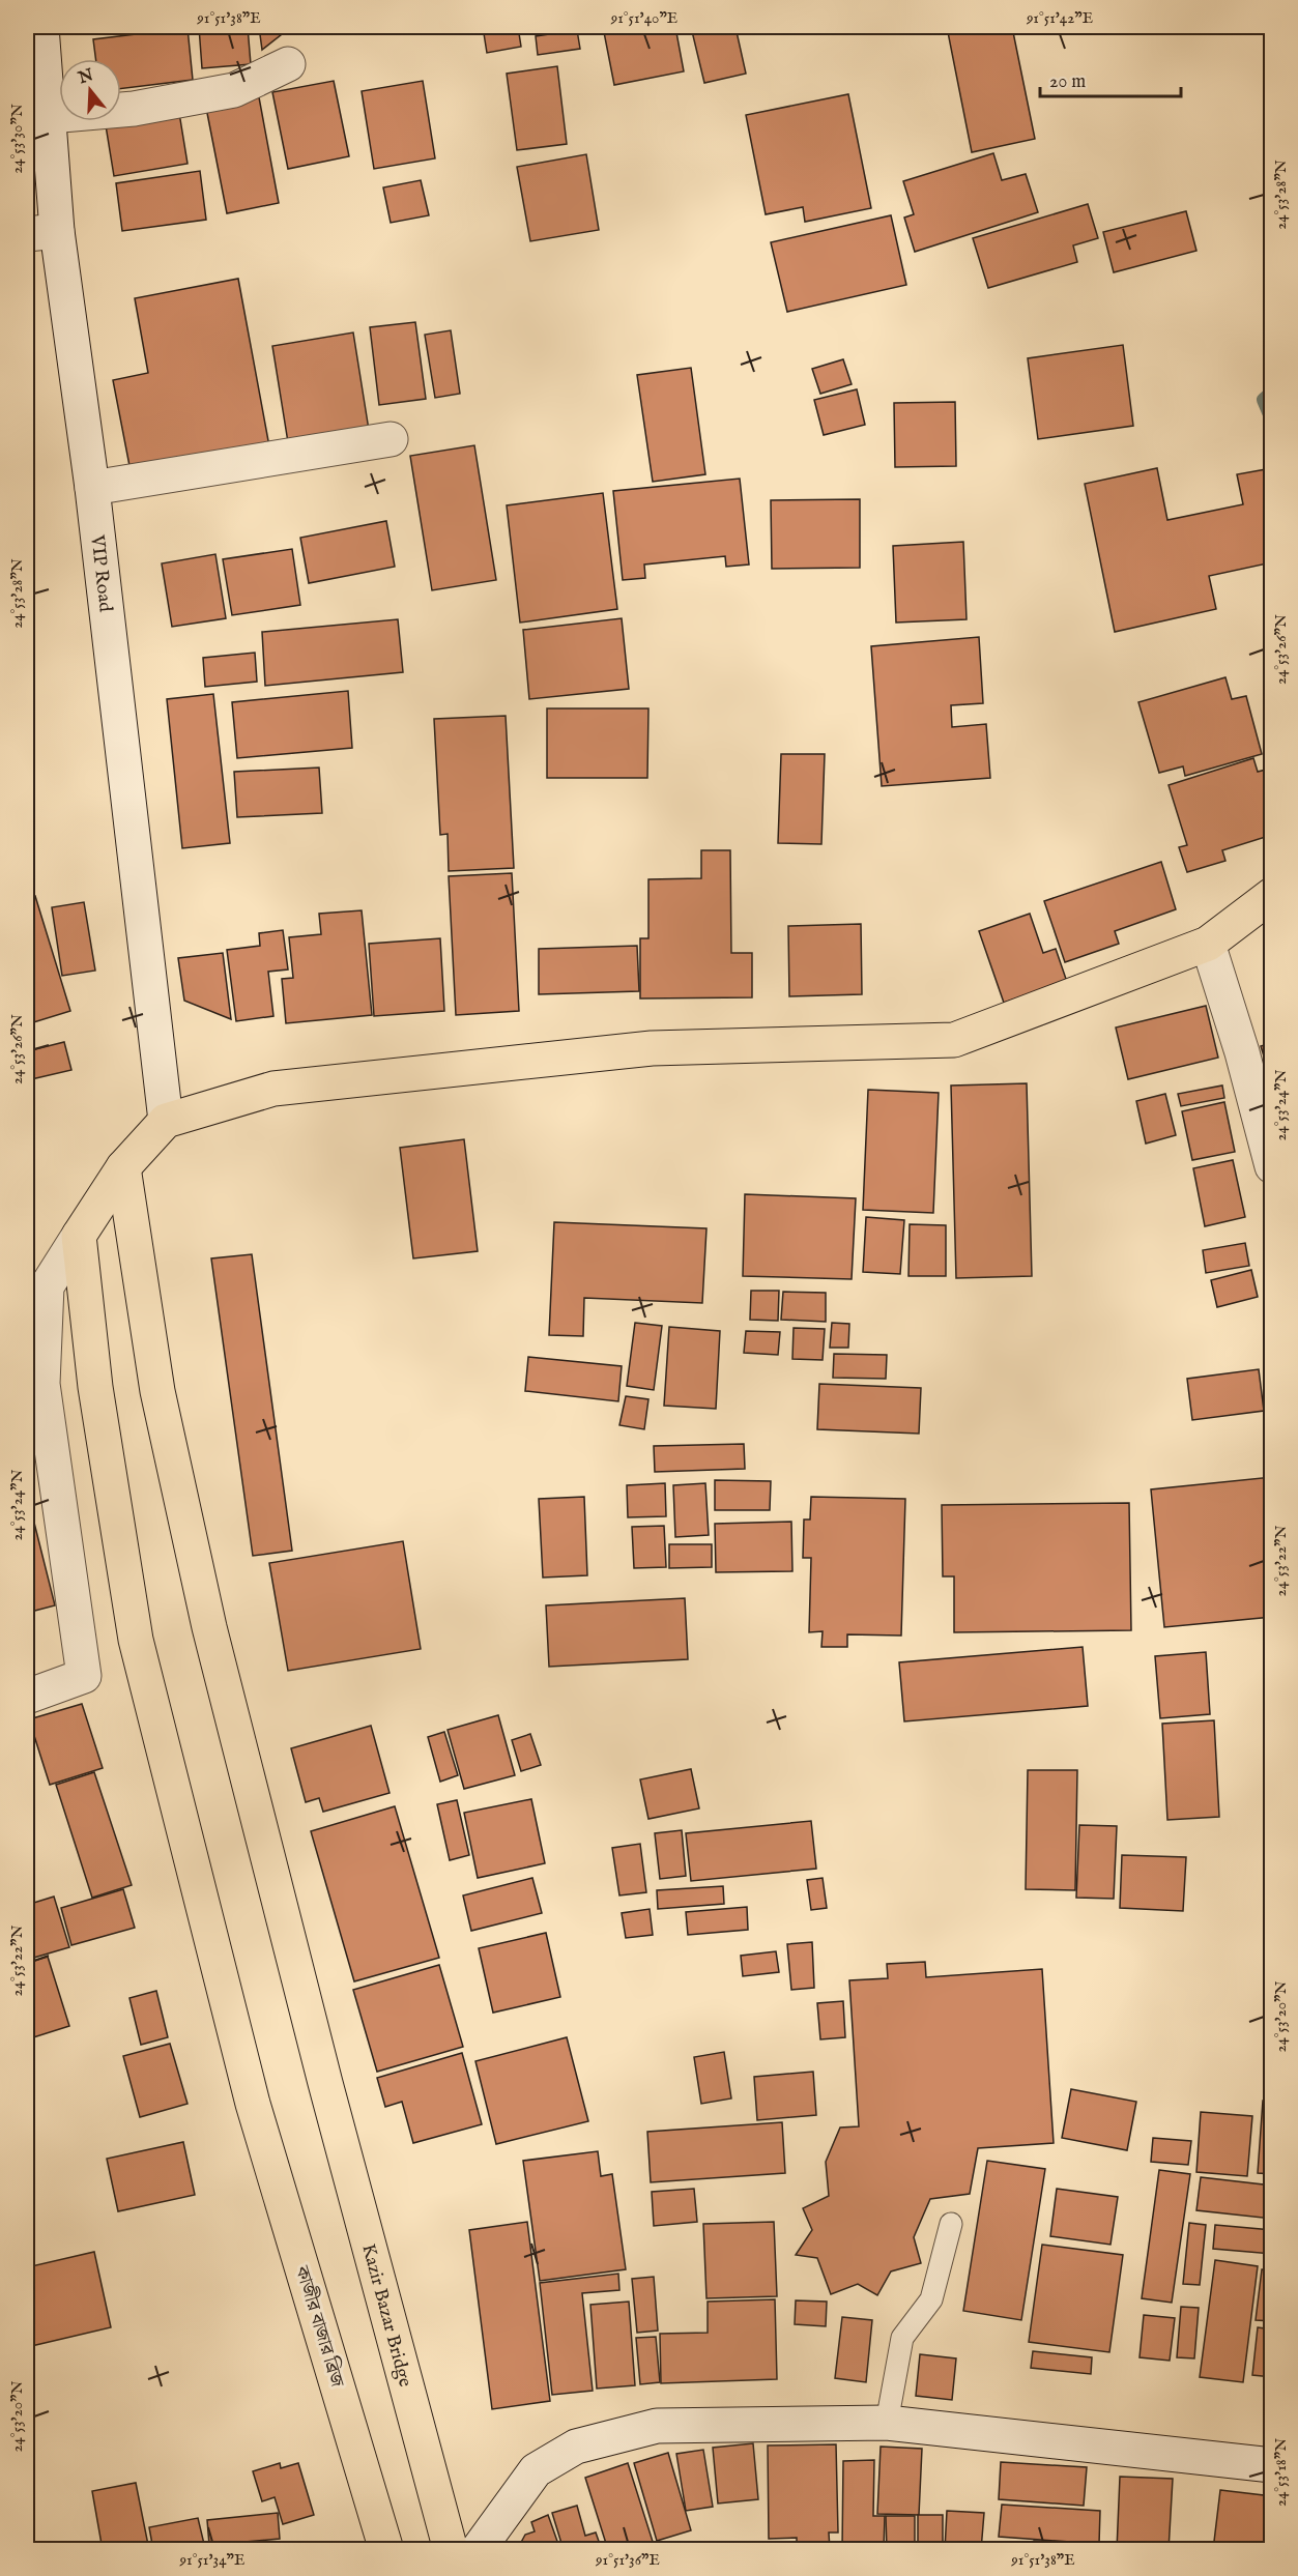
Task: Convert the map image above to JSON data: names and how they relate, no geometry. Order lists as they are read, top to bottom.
{
  "streets": {
    "main road": ["Kazir Bazar Bridge", "কাজীর বাজার ব্রিজ"],
    "street": ["VIP Road"]
  },
  "scale_bar": "20 m",
  "north": "top",
  "coordinates": [
    "91°51'38\"E",
    "91°51'40\"E",
    "91°51'42\"E",
    "24°53'30\"N",
    "24°53'28\"N",
    "24°53'26\"N",
    "24°53'24\"N",
    "24°53'22\"N",
    "24°53'20\"N",
    "24°53'18\"N",
    "91°51'34\"E",
    "91°51'36\"E"
  ]
}
